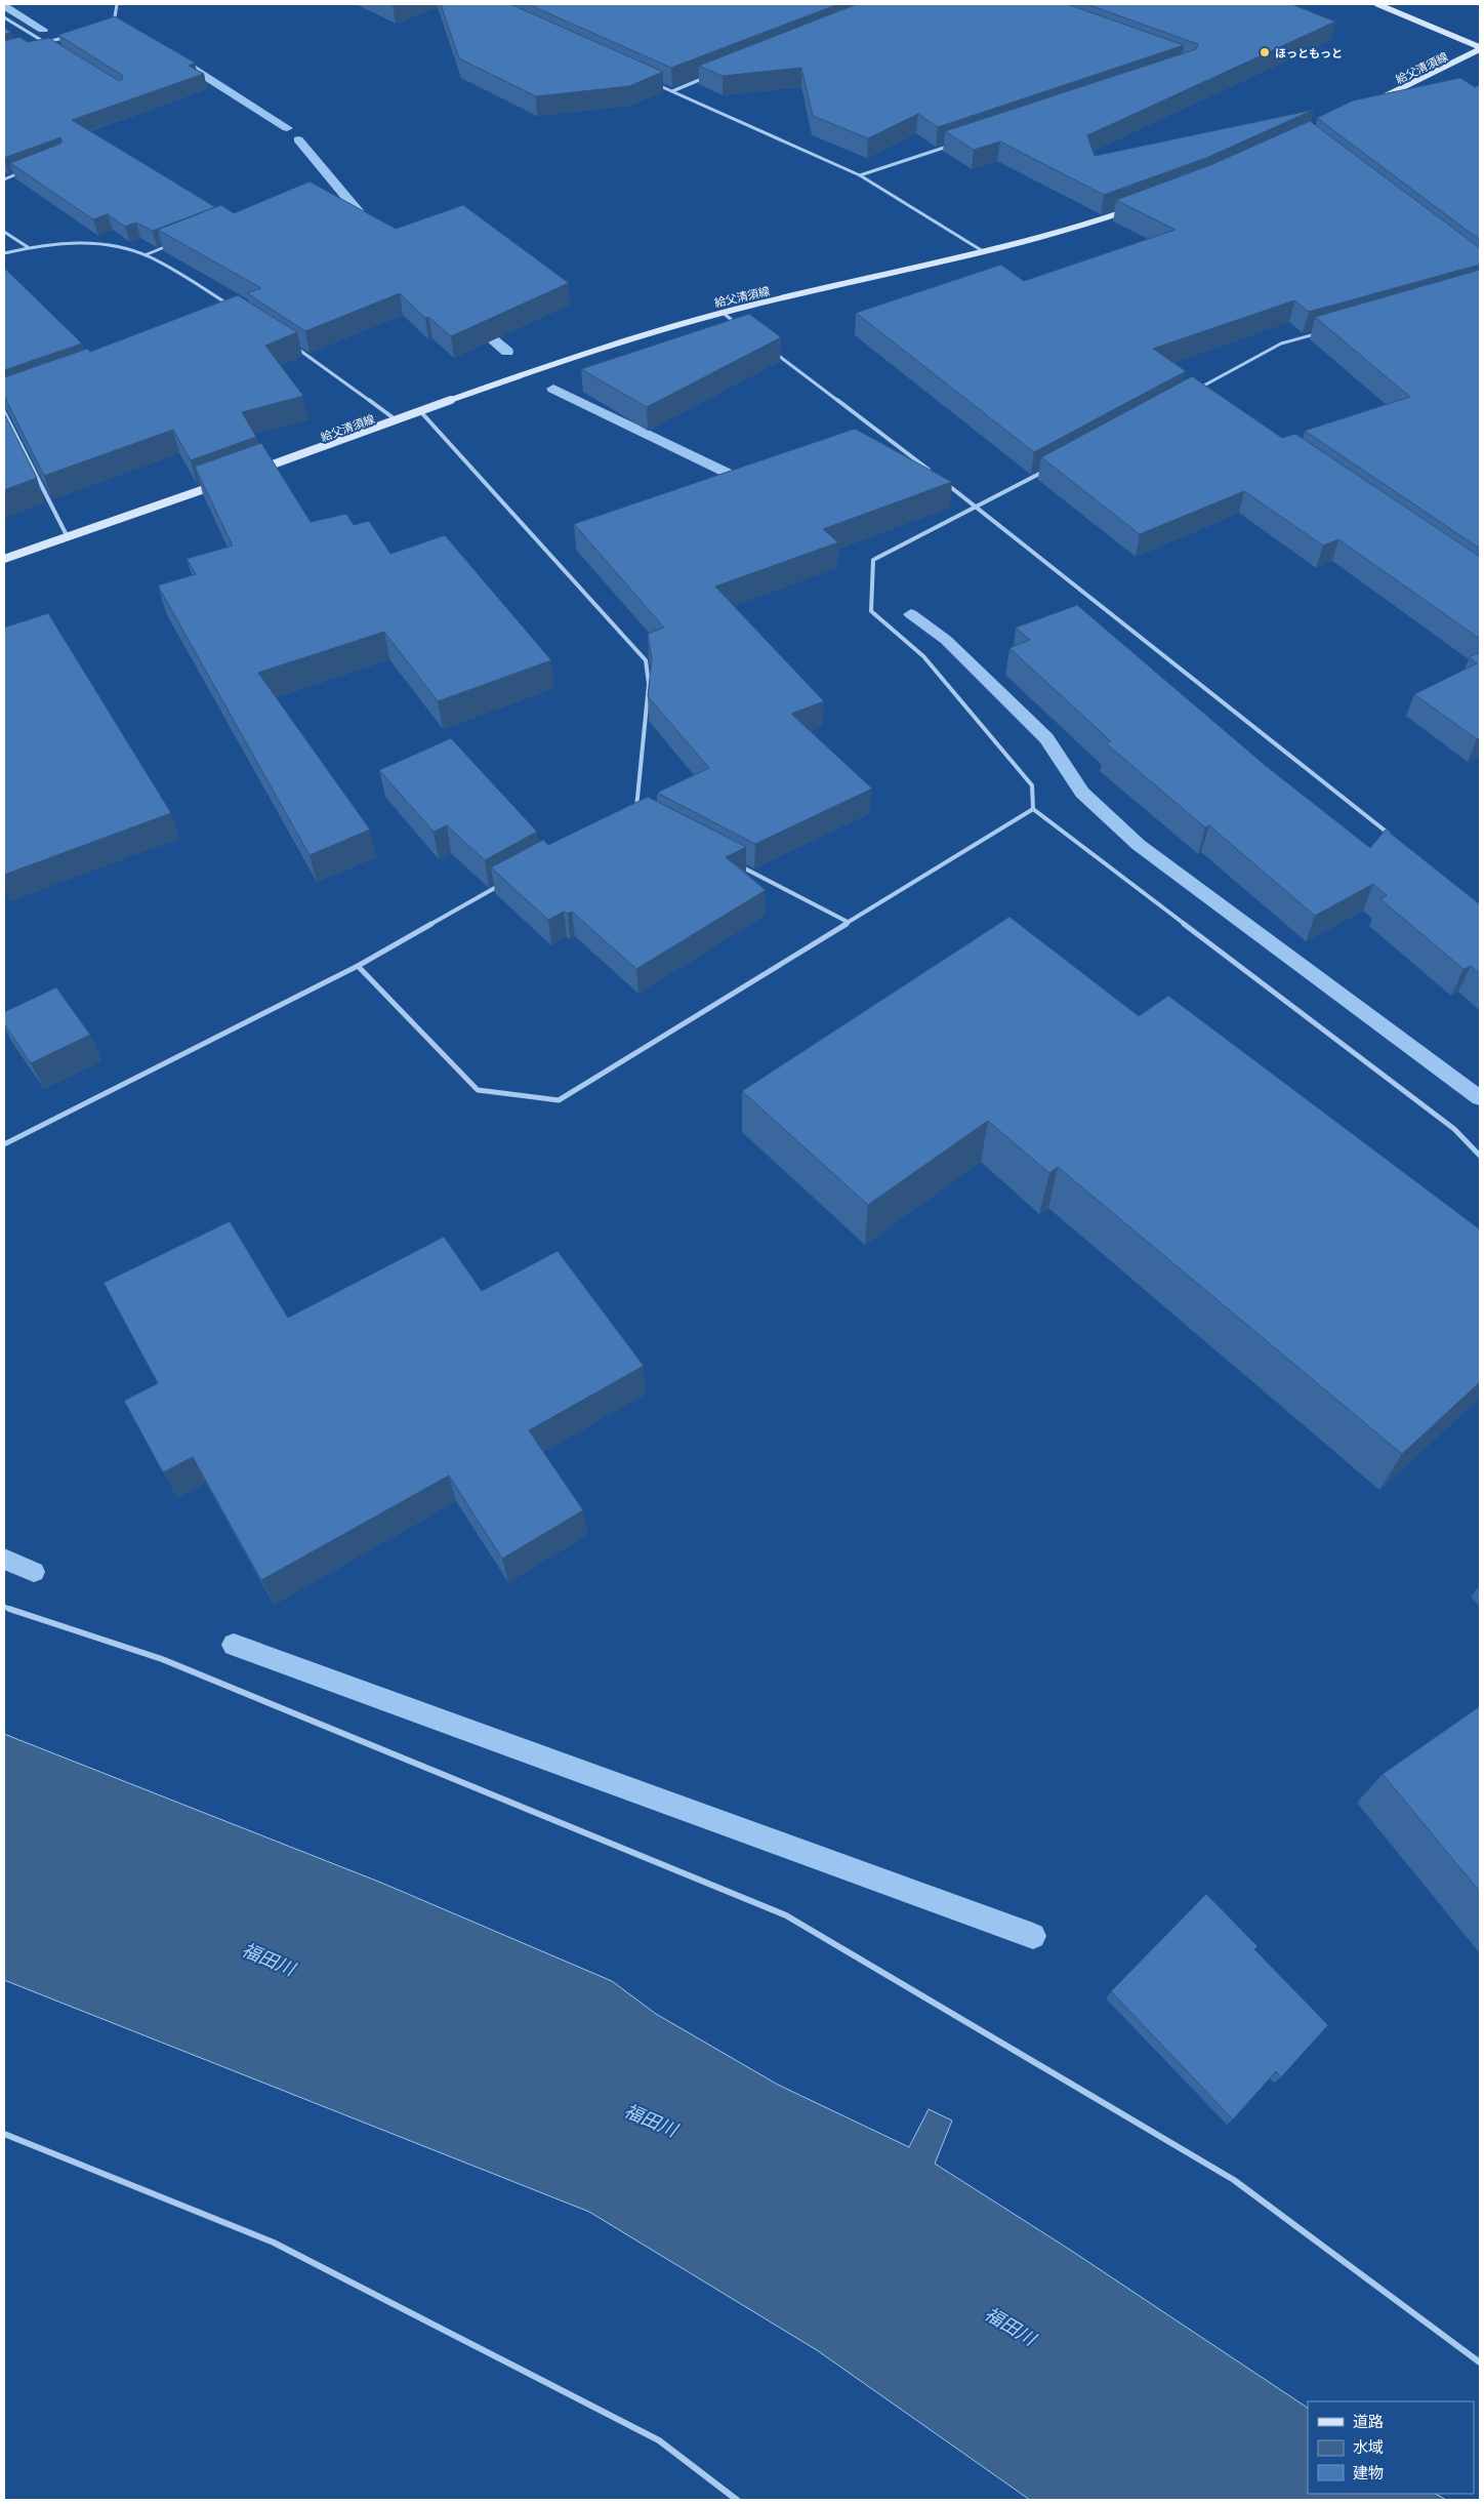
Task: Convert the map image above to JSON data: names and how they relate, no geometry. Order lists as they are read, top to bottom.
{
  "streets": {
    "main road": ["給父清須線"]
  },
  "water": ["福田川"],
  "places": ["ほっともっと"],
  "legend": ["道路", "水域", "建物"]
}
